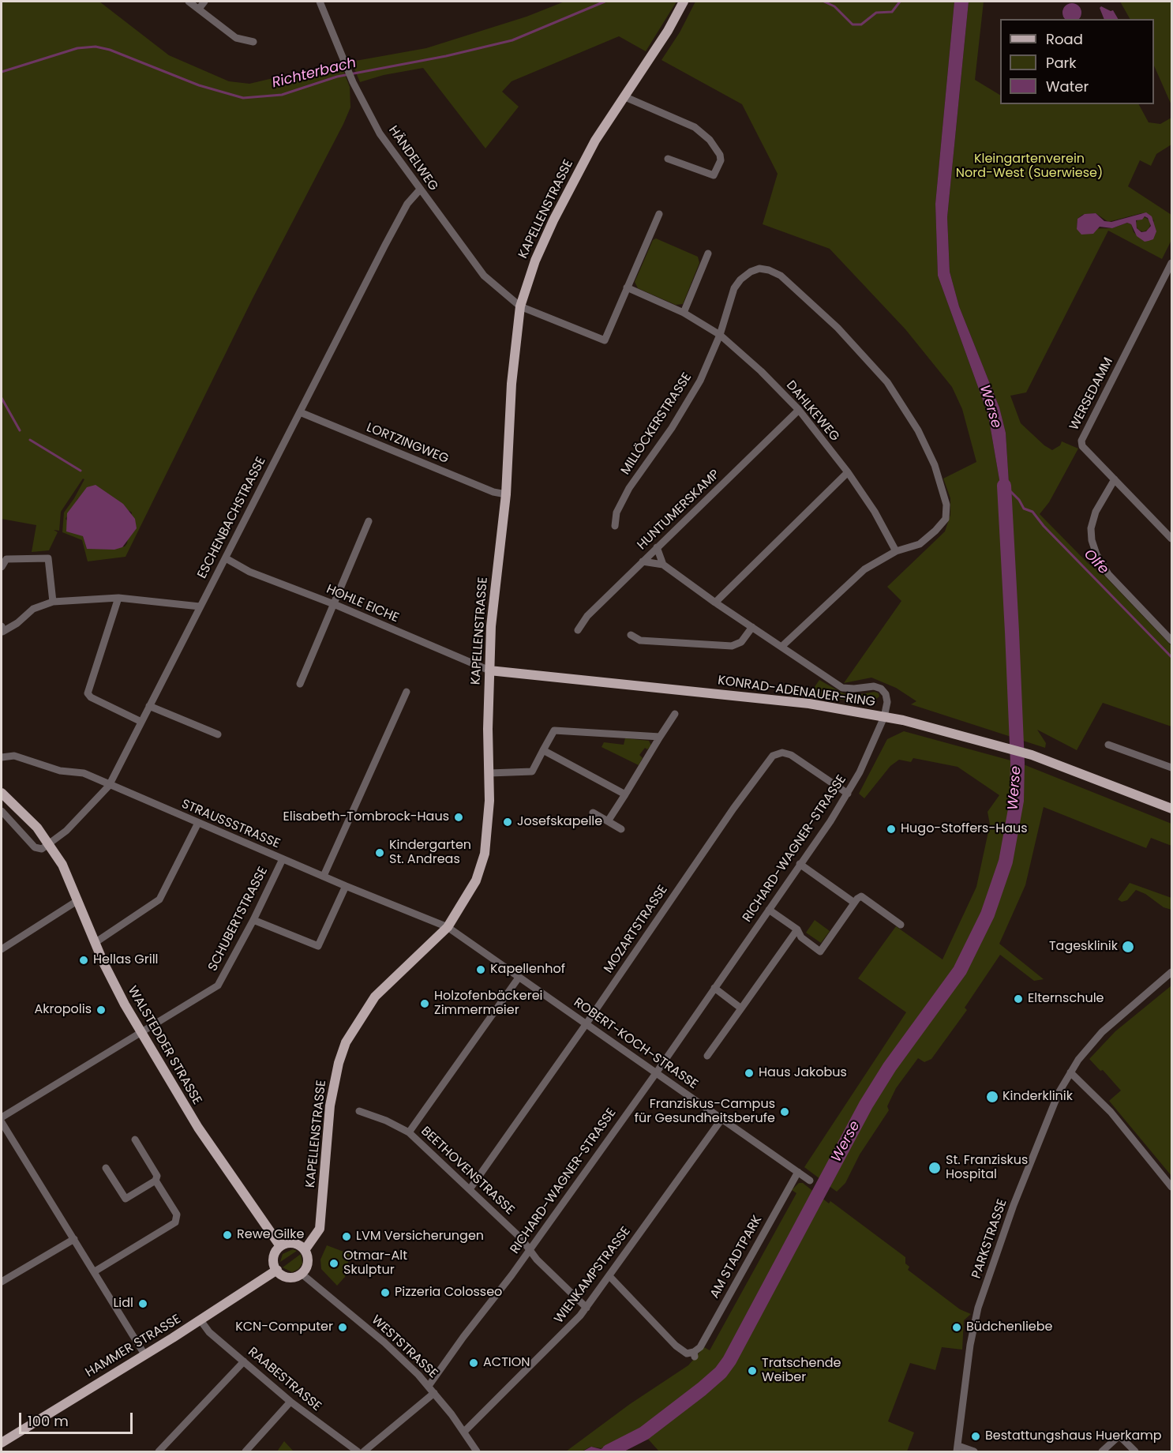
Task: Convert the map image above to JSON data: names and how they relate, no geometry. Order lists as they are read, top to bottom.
{
  "streets": {
    "main road": [
      "KAPELLENSTRASSE",
      "KONRAD-ADENAUER-RING",
      "WALSTEDDER STRASSE",
      "HAMMER STRASSE"
    ],
    "street": [
      "HÄNDELWEG",
      "WERSEDAMM",
      "DAHLKEWEG",
      "MILLÖCKERSTRASSE",
      "LORTZINGWEG",
      "HUNTUMERSKAMP",
      "ESCHENBACHSTRASSE",
      "HOHLE EICHE",
      "STRAUSSSTRASSE",
      "RICHARD-WAGNER-STRASSE",
      "SCHUBERTSTRASSE",
      "MOZARTSTRASSE",
      "ROBERT-KOCH-STRASSE",
      "BEETHOVENSTRASSE",
      "PARKSTRASSE",
      "AM STADTPARK",
      "WIENKAMPSTRASSE",
      "WESTSTRASSE",
      "RAABESTRASSE"
    ]
  },
  "crossings": [
    ["HÄNDELWEG", "KAPELLENSTRASSE"],
    ["HÄNDELWEG", "DAHLKEWEG"],
    ["HÄNDELWEG", "ESCHENBACHSTRASSE"],
    ["KAPELLENSTRASSE", "LORTZINGWEG"],
    ["KAPELLENSTRASSE", "HOHLE EICHE"],
    ["KAPELLENSTRASSE", "KONRAD-ADENAUER-RING"],
    ["KAPELLENSTRASSE", "STRAUSSSTRASSE"],
    ["KAPELLENSTRASSE", "ROBERT-KOCH-STRASSE"],
    ["KAPELLENSTRASSE", "WALSTEDDER STRASSE"],
    ["KAPELLENSTRASSE", "HAMMER STRASSE"],
    ["KAPELLENSTRASSE", "WESTSTRASSE"],
    ["DAHLKEWEG", "MILLÖCKERSTRASSE"],
    ["DAHLKEWEG", "HUNTUMERSKAMP"],
    ["LORTZINGWEG", "ESCHENBACHSTRASSE"],
    ["ESCHENBACHSTRASSE", "HOHLE EICHE"],
    ["ESCHENBACHSTRASSE", "STRAUSSSTRASSE"],
    ["ESCHENBACHSTRASSE", "WALSTEDDER STRASSE"],
    ["HOHLE EICHE", "KONRAD-ADENAUER-RING"],
    ["KONRAD-ADENAUER-RING", "RICHARD-WAGNER-STRASSE"],
    ["STRAUSSSTRASSE", "SCHUBERTSTRASSE"],
    ["STRAUSSSTRASSE", "ROBERT-KOCH-STRASSE"],
    ["RICHARD-WAGNER-STRASSE", "MOZARTSTRASSE"],
    ["RICHARD-WAGNER-STRASSE", "ROBERT-KOCH-STRASSE"],
    ["RICHARD-WAGNER-STRASSE", "BEETHOVENSTRASSE"],
    ["RICHARD-WAGNER-STRASSE", "WESTSTRASSE"],
    ["SCHUBERTSTRASSE", "WALSTEDDER STRASSE"],
    ["MOZARTSTRASSE", "ROBERT-KOCH-STRASSE"],
    ["MOZARTSTRASSE", "BEETHOVENSTRASSE"],
    ["ROBERT-KOCH-STRASSE", "AM STADTPARK"],
    ["ROBERT-KOCH-STRASSE", "WIENKAMPSTRASSE"],
    ["WALSTEDDER STRASSE", "HAMMER STRASSE"],
    ["WALSTEDDER STRASSE", "WESTSTRASSE"],
    ["BEETHOVENSTRASSE", "WIENKAMPSTRASSE"],
    ["AM STADTPARK", "WIENKAMPSTRASSE"],
    ["WIENKAMPSTRASSE", "WESTSTRASSE"],
    ["HAMMER STRASSE", "WESTSTRASSE"],
    ["HAMMER STRASSE", "RAABESTRASSE"]
  ],
  "water": ["Richterbach", "Werse", "Olfe"],
  "parks": ["Kleingartenverein Nord-West (Suerwiese)"],
  "places": [
    "Elisabeth-Tombrock-Haus",
    "Josefskapelle",
    "Hugo-Stoffers-Haus",
    "Kindergarten St. Andreas",
    "Tagesklinik",
    "Hellas Grill",
    "Kapellenhof",
    "Elternschule",
    "Holzofenbäckerei Zimmermeier",
    "Akropolis",
    "Haus Jakobus",
    "Kinderklinik",
    "Franziskus-Campus für Gesundheitsberufe",
    "St. Franziskus Hospital",
    "Rewe Gilke",
    "LVM Versicherungen",
    "Otmar-Alt Skulptur",
    "Pizzeria Colosseo",
    "Lidl",
    "KCN-Computer",
    "Büdchenliebe",
    "ACTION",
    "Tratschende Weiber",
    "Bestattungshaus Huerkamp"
  ],
  "legend": ["Road", "Park", "Water"],
  "scale_bar": "100 m"
}
